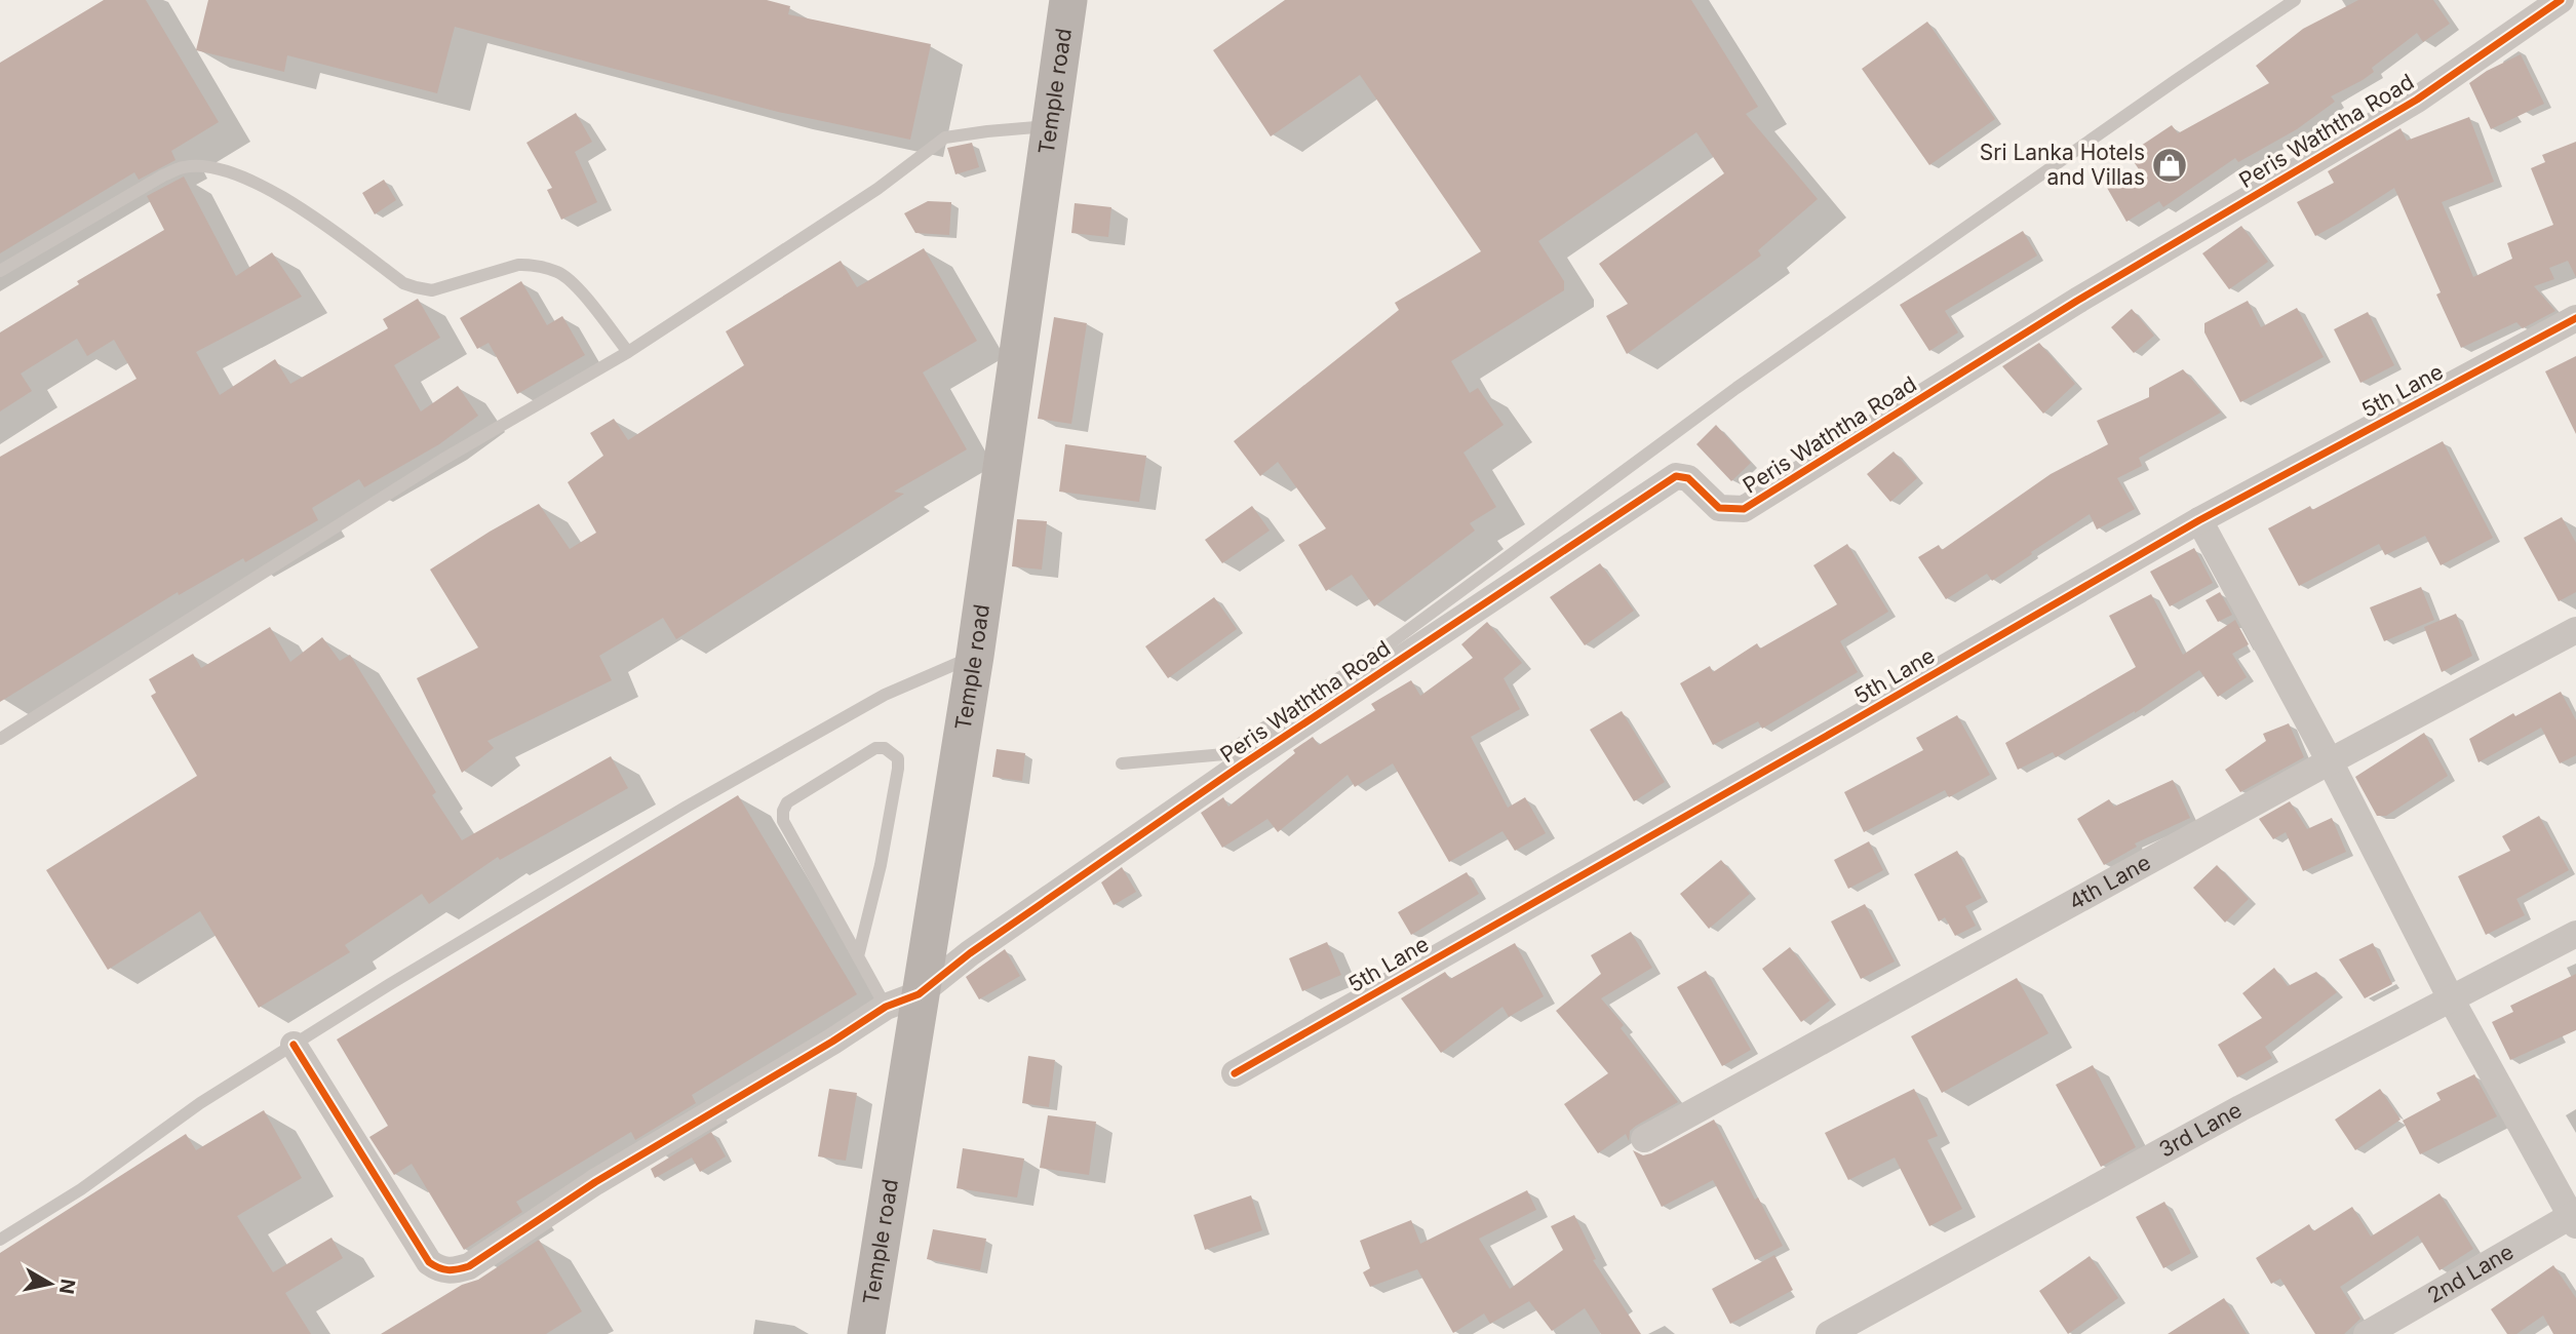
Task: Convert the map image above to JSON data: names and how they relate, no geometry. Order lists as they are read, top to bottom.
{
  "streets": {
    "street": [
      "Temple road",
      "Peris Waththa Road",
      "5th Lane",
      "4th Lane",
      "3rd Lane",
      "2nd Lane"
    ]
  },
  "crossings": [
    ["Temple road", "Peris Waththa Road"]
  ],
  "places": {
    "shop": ["Sri Lanka Hotels and Villas"]
  },
  "north": "right"
}
